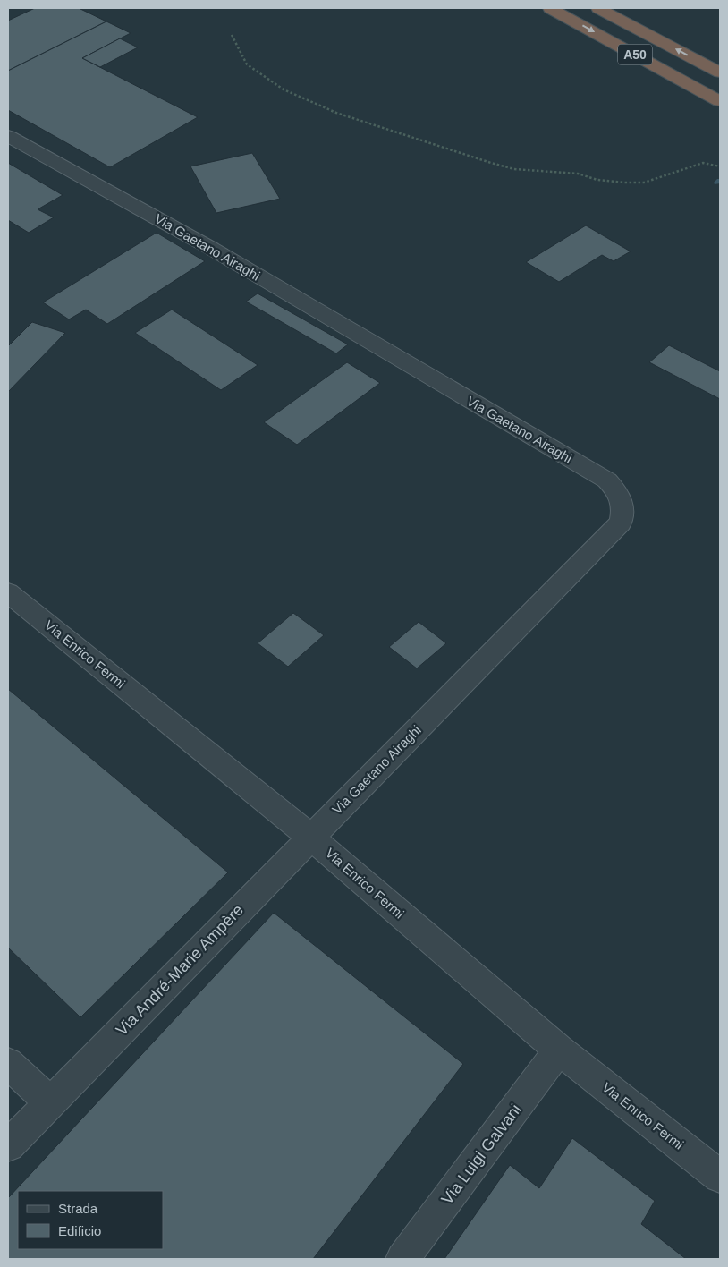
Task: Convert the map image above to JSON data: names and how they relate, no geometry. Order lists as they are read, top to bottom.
{
  "streets": {
    "highway": ["A50"],
    "street": [
      "Via Gaetano Airaghi",
      "Via Enrico Fermi",
      "Via André-Marie Ampère",
      "Via Luigi Galvani"
    ]
  },
  "crossings": [
    ["Via Gaetano Airaghi", "Via Enrico Fermi"],
    ["Via Gaetano Airaghi", "Via André-Marie Ampère"],
    ["Via Enrico Fermi", "Via André-Marie Ampère"],
    ["Via Enrico Fermi", "Via Luigi Galvani"]
  ],
  "legend": ["Strada", "Edificio"]
}
